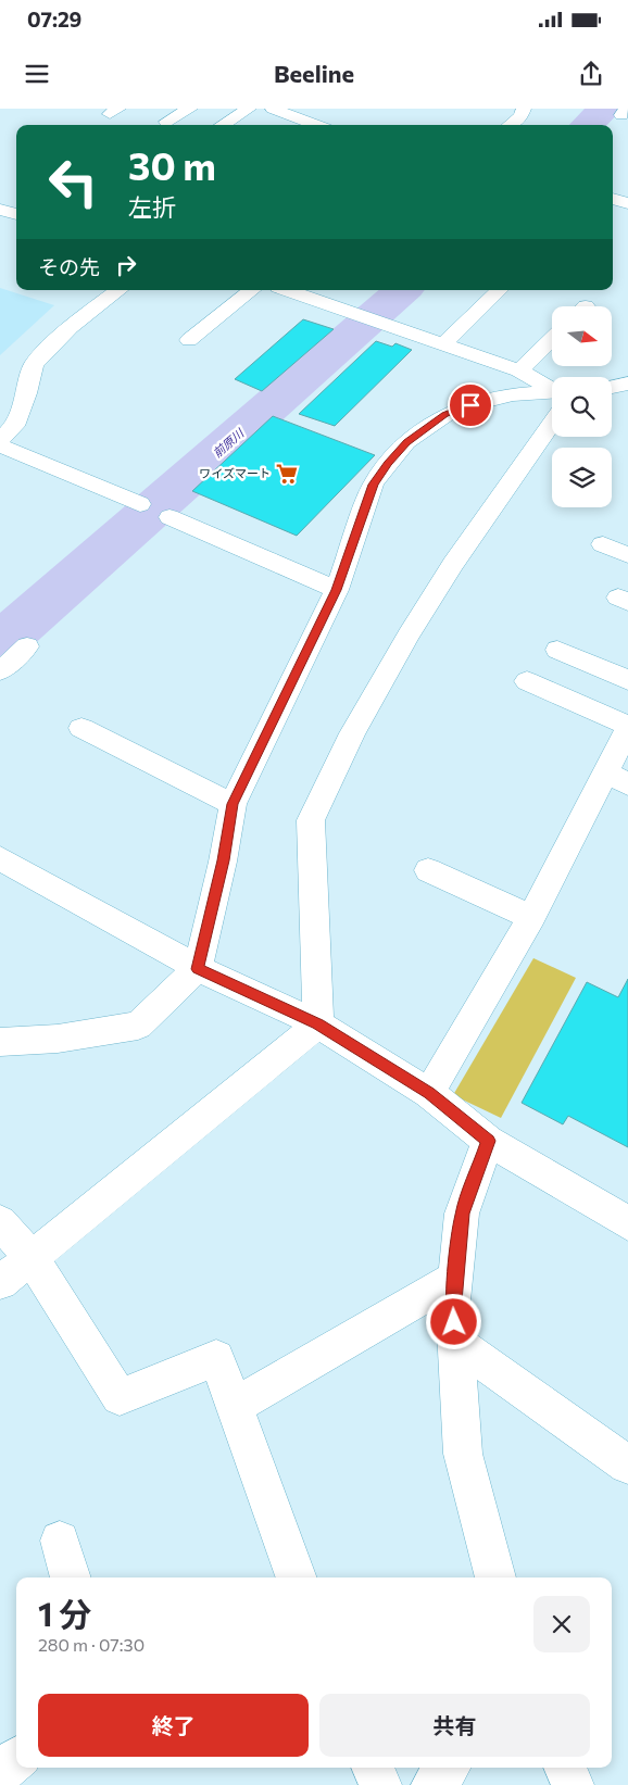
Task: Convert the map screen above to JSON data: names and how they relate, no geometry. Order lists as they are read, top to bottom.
{
  "water": ["前原川"],
  "places": {
    "supermarket": ["ワイズマート"]
  },
  "north": "right",
  "page": {
    "status": "07:29",
    "header": "Beeline",
    "turn": ["30 m", "左折"],
    "then": "その先",
    "heading": ["1 分", "280 m · 07:30"],
    "buttons": ["終了", "共有"]
  }
}
